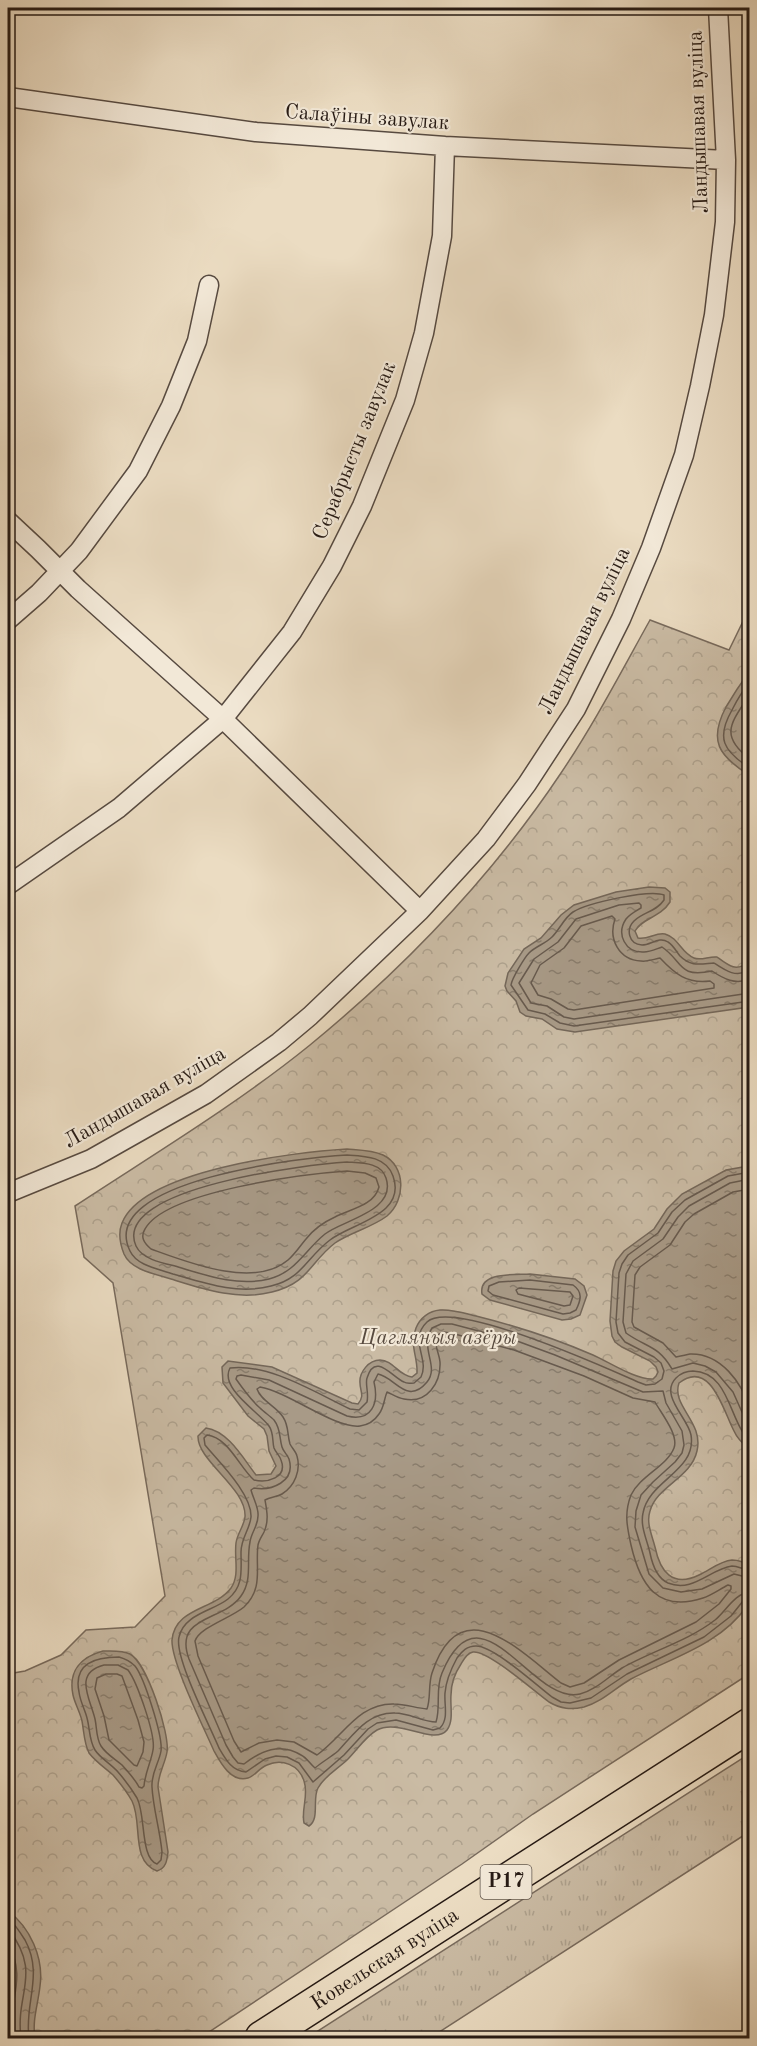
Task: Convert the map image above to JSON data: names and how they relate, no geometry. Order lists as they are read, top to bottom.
{
  "streets": {
    "highway": ["Р17", "Ковельская вуліца"],
    "street": ["Салаўіны завулак", "Ландышавая вуліца", "Серабрысты завулак"]
  },
  "crossings": [
    ["Салаўіны завулак", "Ландышавая вуліца"],
    ["Салаўіны завулак", "Серабрысты завулак"]
  ],
  "parks": ["Цагляныя азёры"]
}
